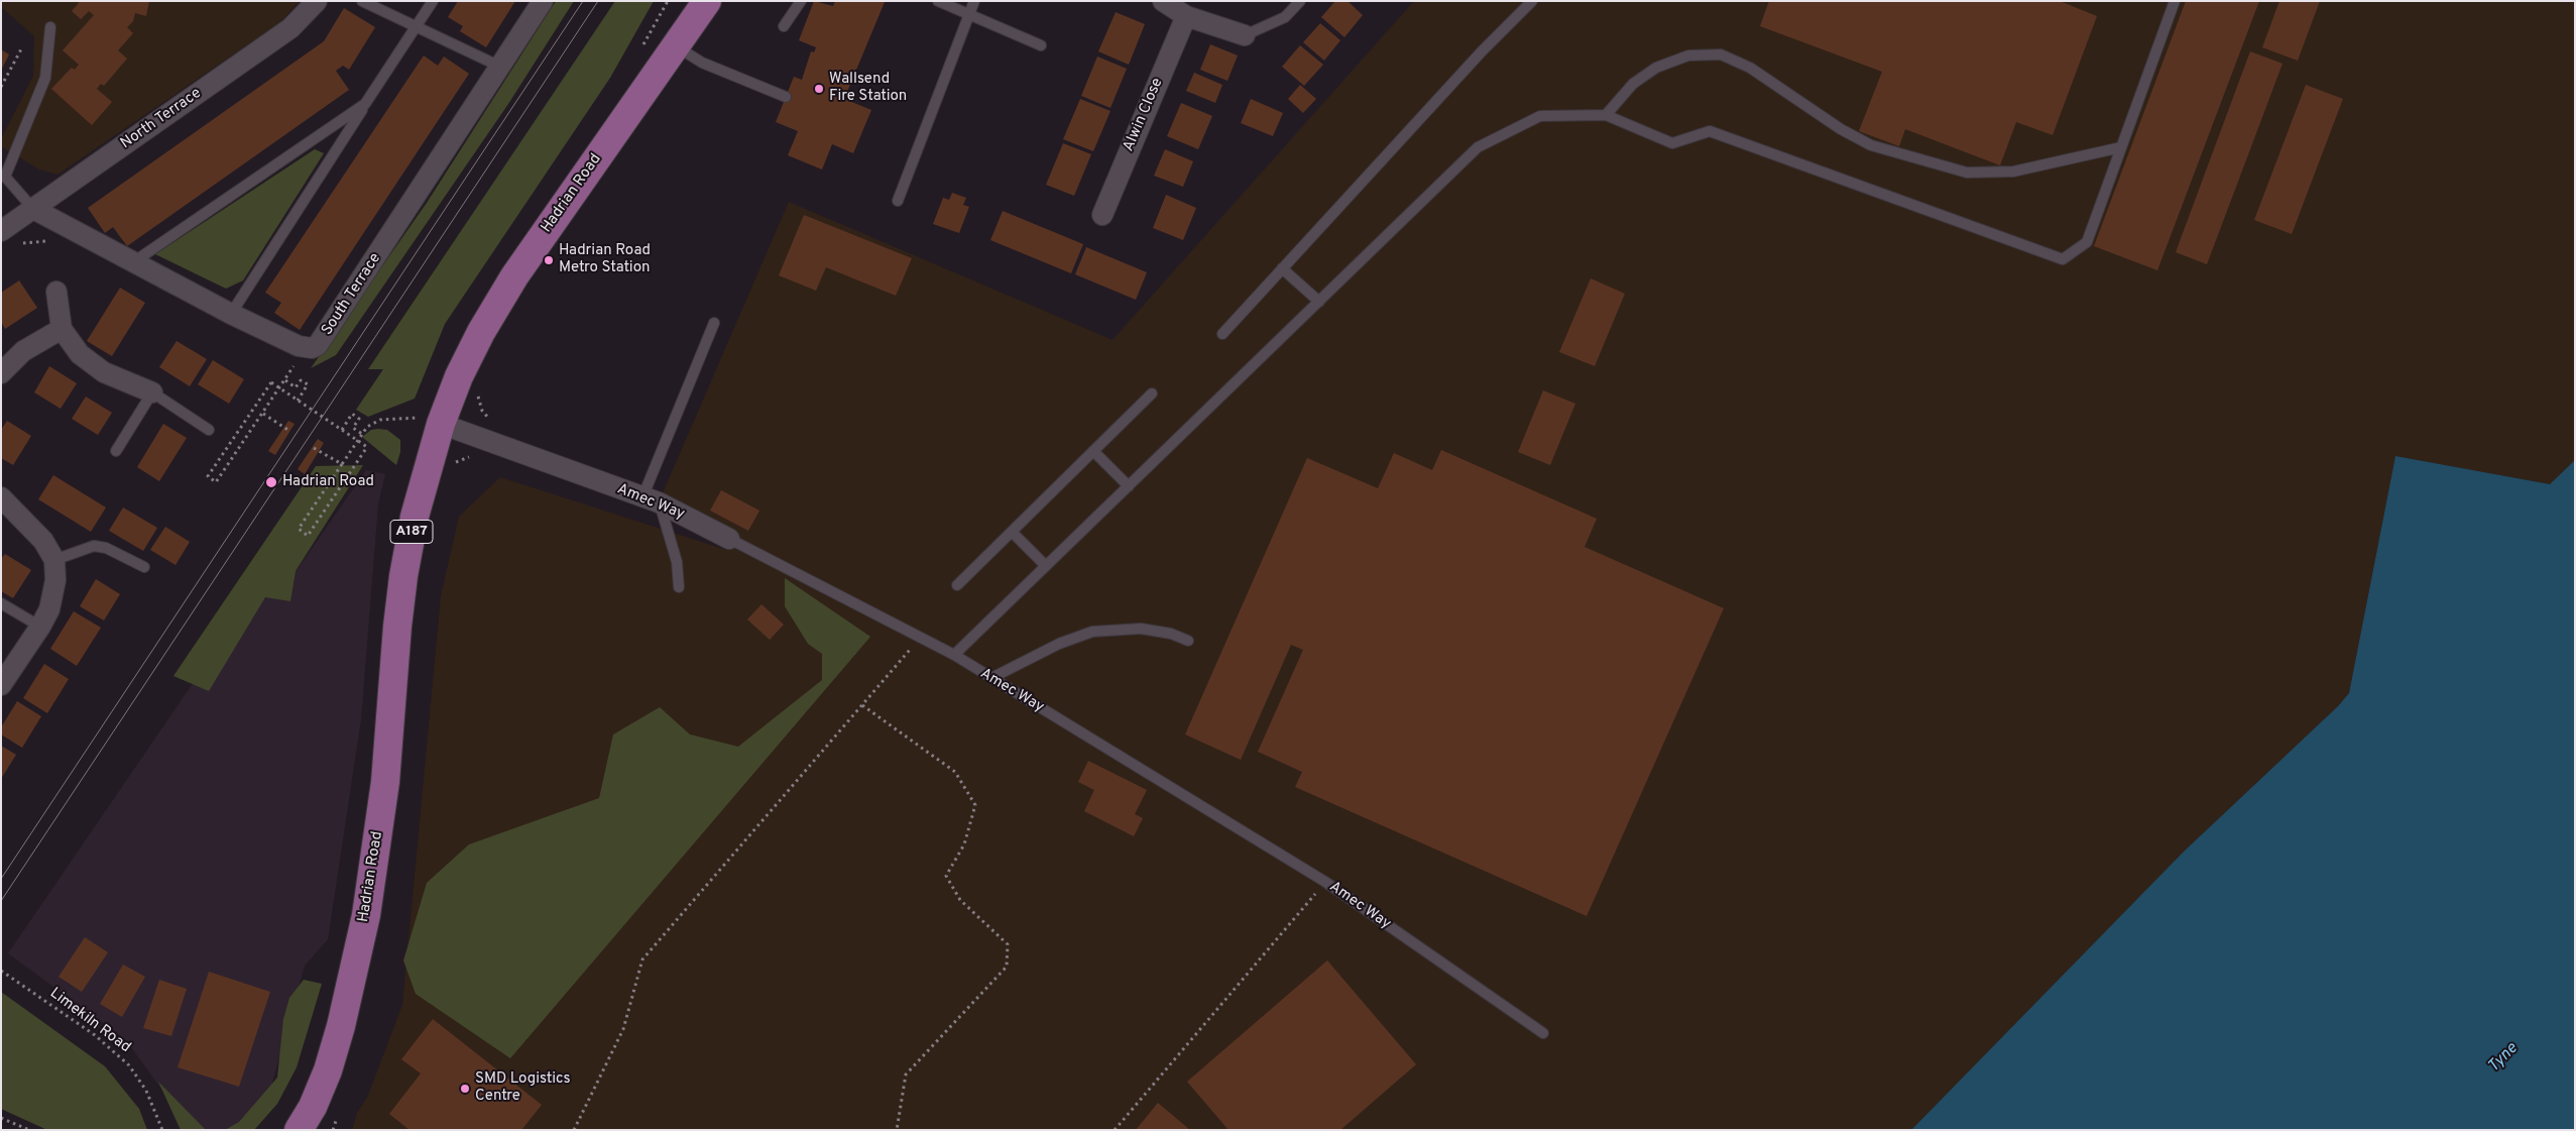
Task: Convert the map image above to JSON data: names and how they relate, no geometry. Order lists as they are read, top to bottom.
{
  "streets": {
    "main road": ["Hadrian Road", "A187"],
    "street": [
      "Alwin Close",
      "North Terrace",
      "South Terrace",
      "Amec Way"
    ],
    "path": ["Limekiln Road"]
  },
  "crossings": [
    ["North Terrace", "South Terrace"],
    ["Hadrian Road", "Amec Way"]
  ],
  "water": ["Tyne"],
  "places": [
    "Wallsend Fire Station",
    "Hadrian Road Metro Station",
    "Hadrian Road",
    "SMD Logistics Centre"
  ]
}
